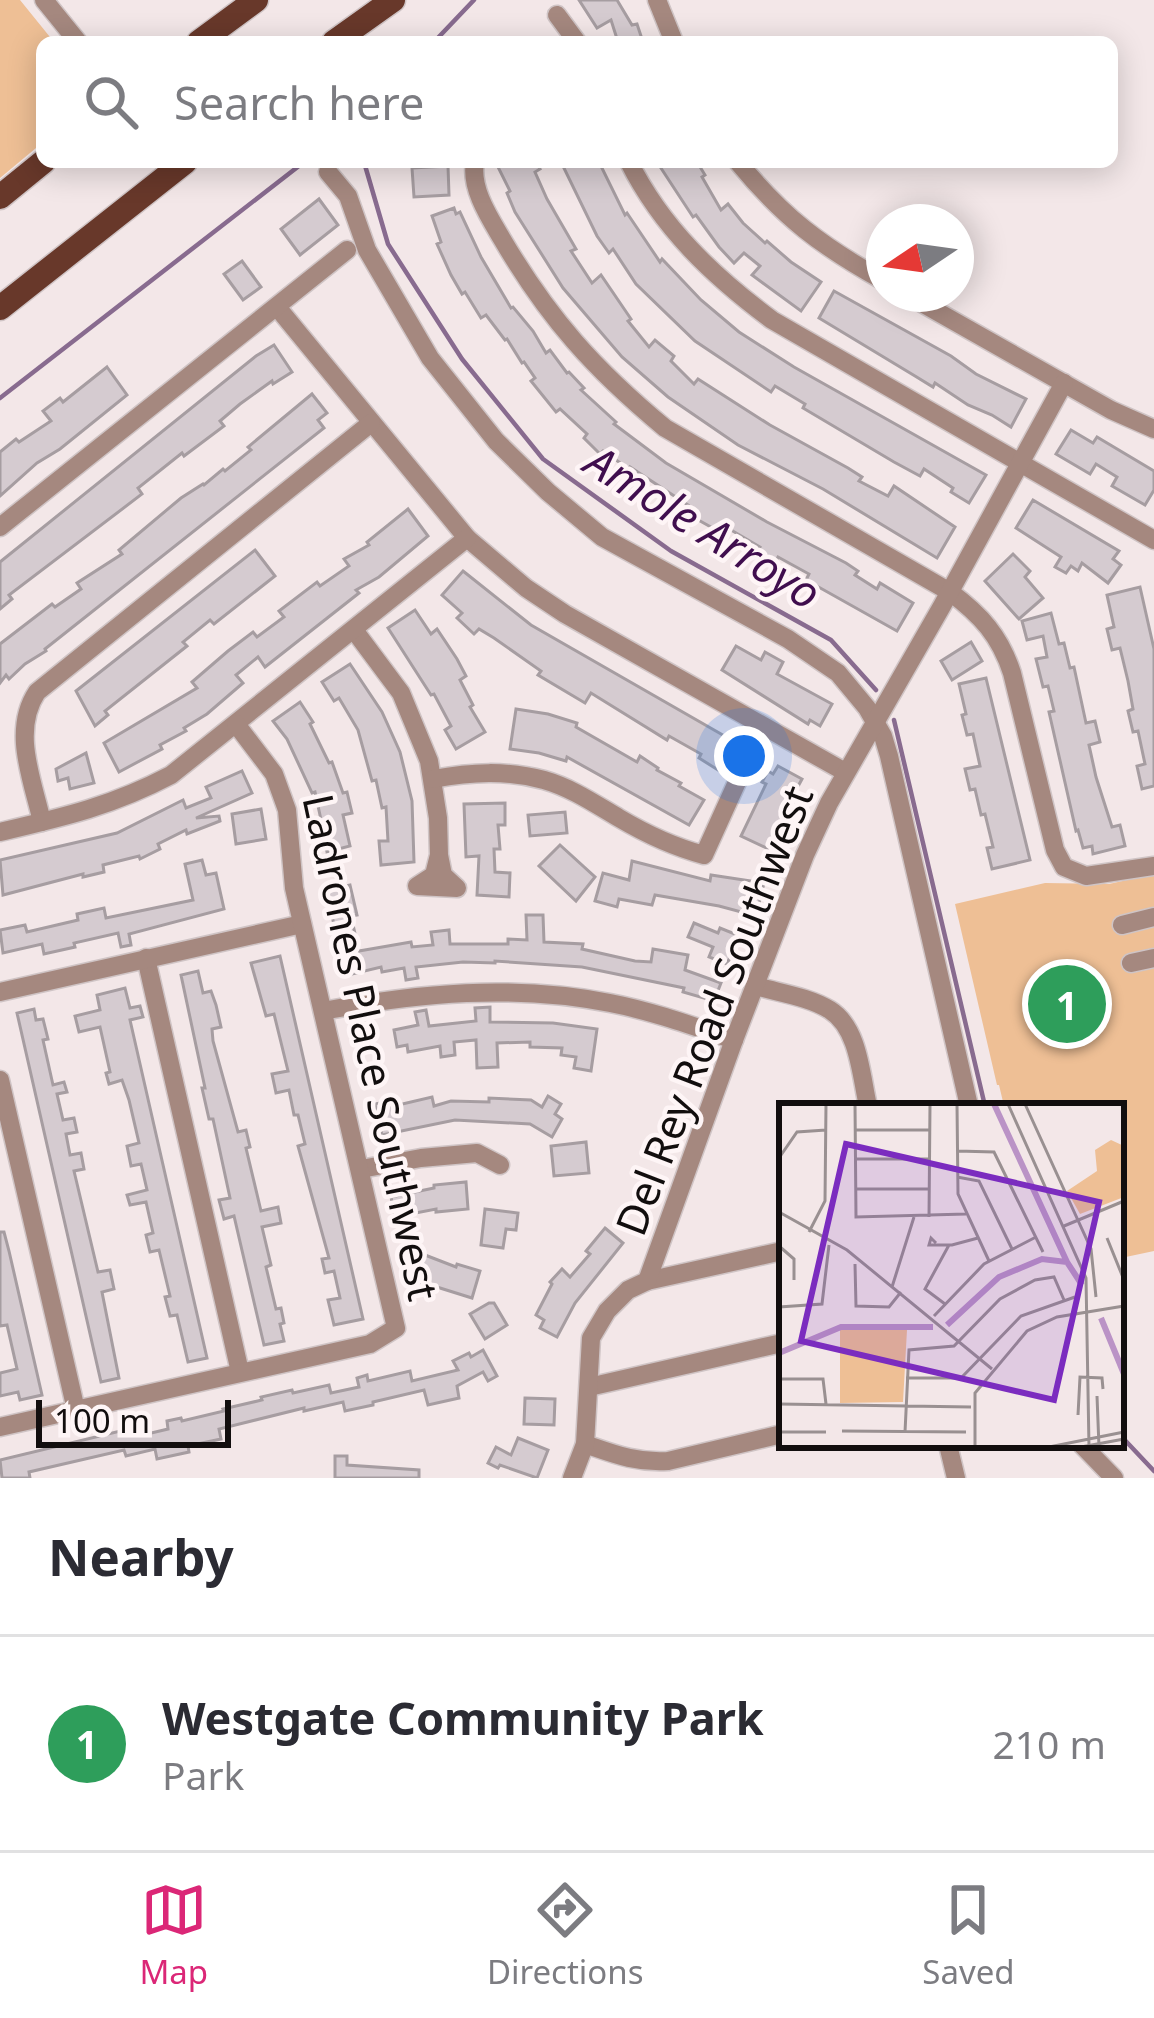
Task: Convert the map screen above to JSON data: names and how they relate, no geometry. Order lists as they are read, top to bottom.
{
  "streets": {
    "street": ["Del Rey Road Southwest", "Ladrones Place Southwest"]
  },
  "water": ["Amole Arroyo"],
  "scale_bar": "100 m",
  "north": "left",
  "page": {
    "search": "Search here",
    "pins": "1",
    "scale": "100 m",
    "heading": "Nearby",
    "list": [
      {
        "mark": "1",
        "name": "Westgate Community Park",
        "note": "Park",
        "value": "210 m"
      }
    ],
    "nav": ["Map", "Directions", "Saved"]
  }
}
